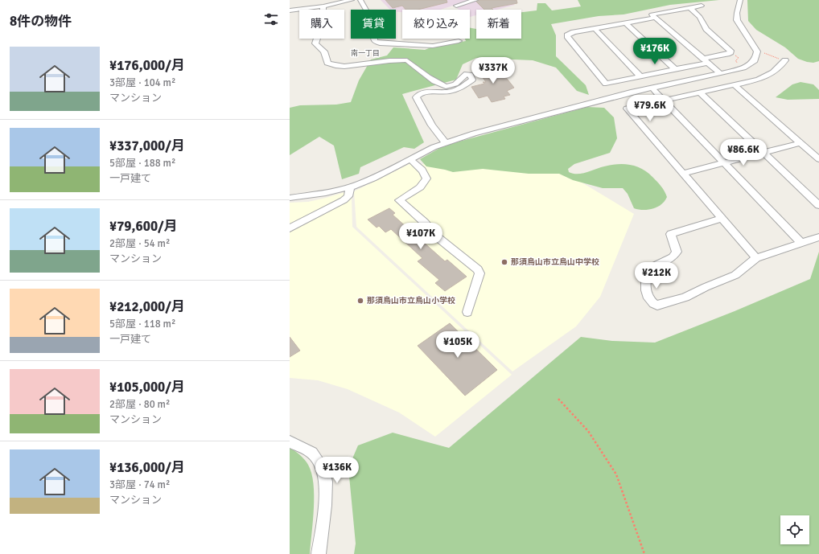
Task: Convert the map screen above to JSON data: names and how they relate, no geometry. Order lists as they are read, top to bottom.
{
  "districts": ["南一丁目"],
  "places": ["那須烏山市立烏山中学校", "那須烏山市立烏山小学校"],
  "page": {
    "heading": "8件の物件",
    "chip": [
      "購入",
      "賃貸",
      "絞り込み",
      "新着"
    ],
    "price": [
      "¥176K",
      "¥337K",
      "¥79.6K",
      "¥86.6K",
      "¥107K",
      "¥212K",
      "¥105K",
      "¥136K"
    ],
    "list": [
      {
        "name": "¥176,000/月",
        "note": "3部屋 · 104 m² · マンション"
      },
      {
        "name": "¥337,000/月",
        "note": "5部屋 · 188 m² · 一戸建て"
      },
      {
        "name": "¥79,600/月",
        "note": "2部屋 · 54 m² · マンション"
      },
      {
        "name": "¥212,000/月",
        "note": "5部屋 · 118 m² · 一戸建て"
      },
      {
        "name": "¥105,000/月",
        "note": "2部屋 · 80 m² · マンション"
      },
      {
        "name": "¥136,000/月",
        "note": "3部屋 · 74 m² · マンション"
      }
    ]
  }
}
